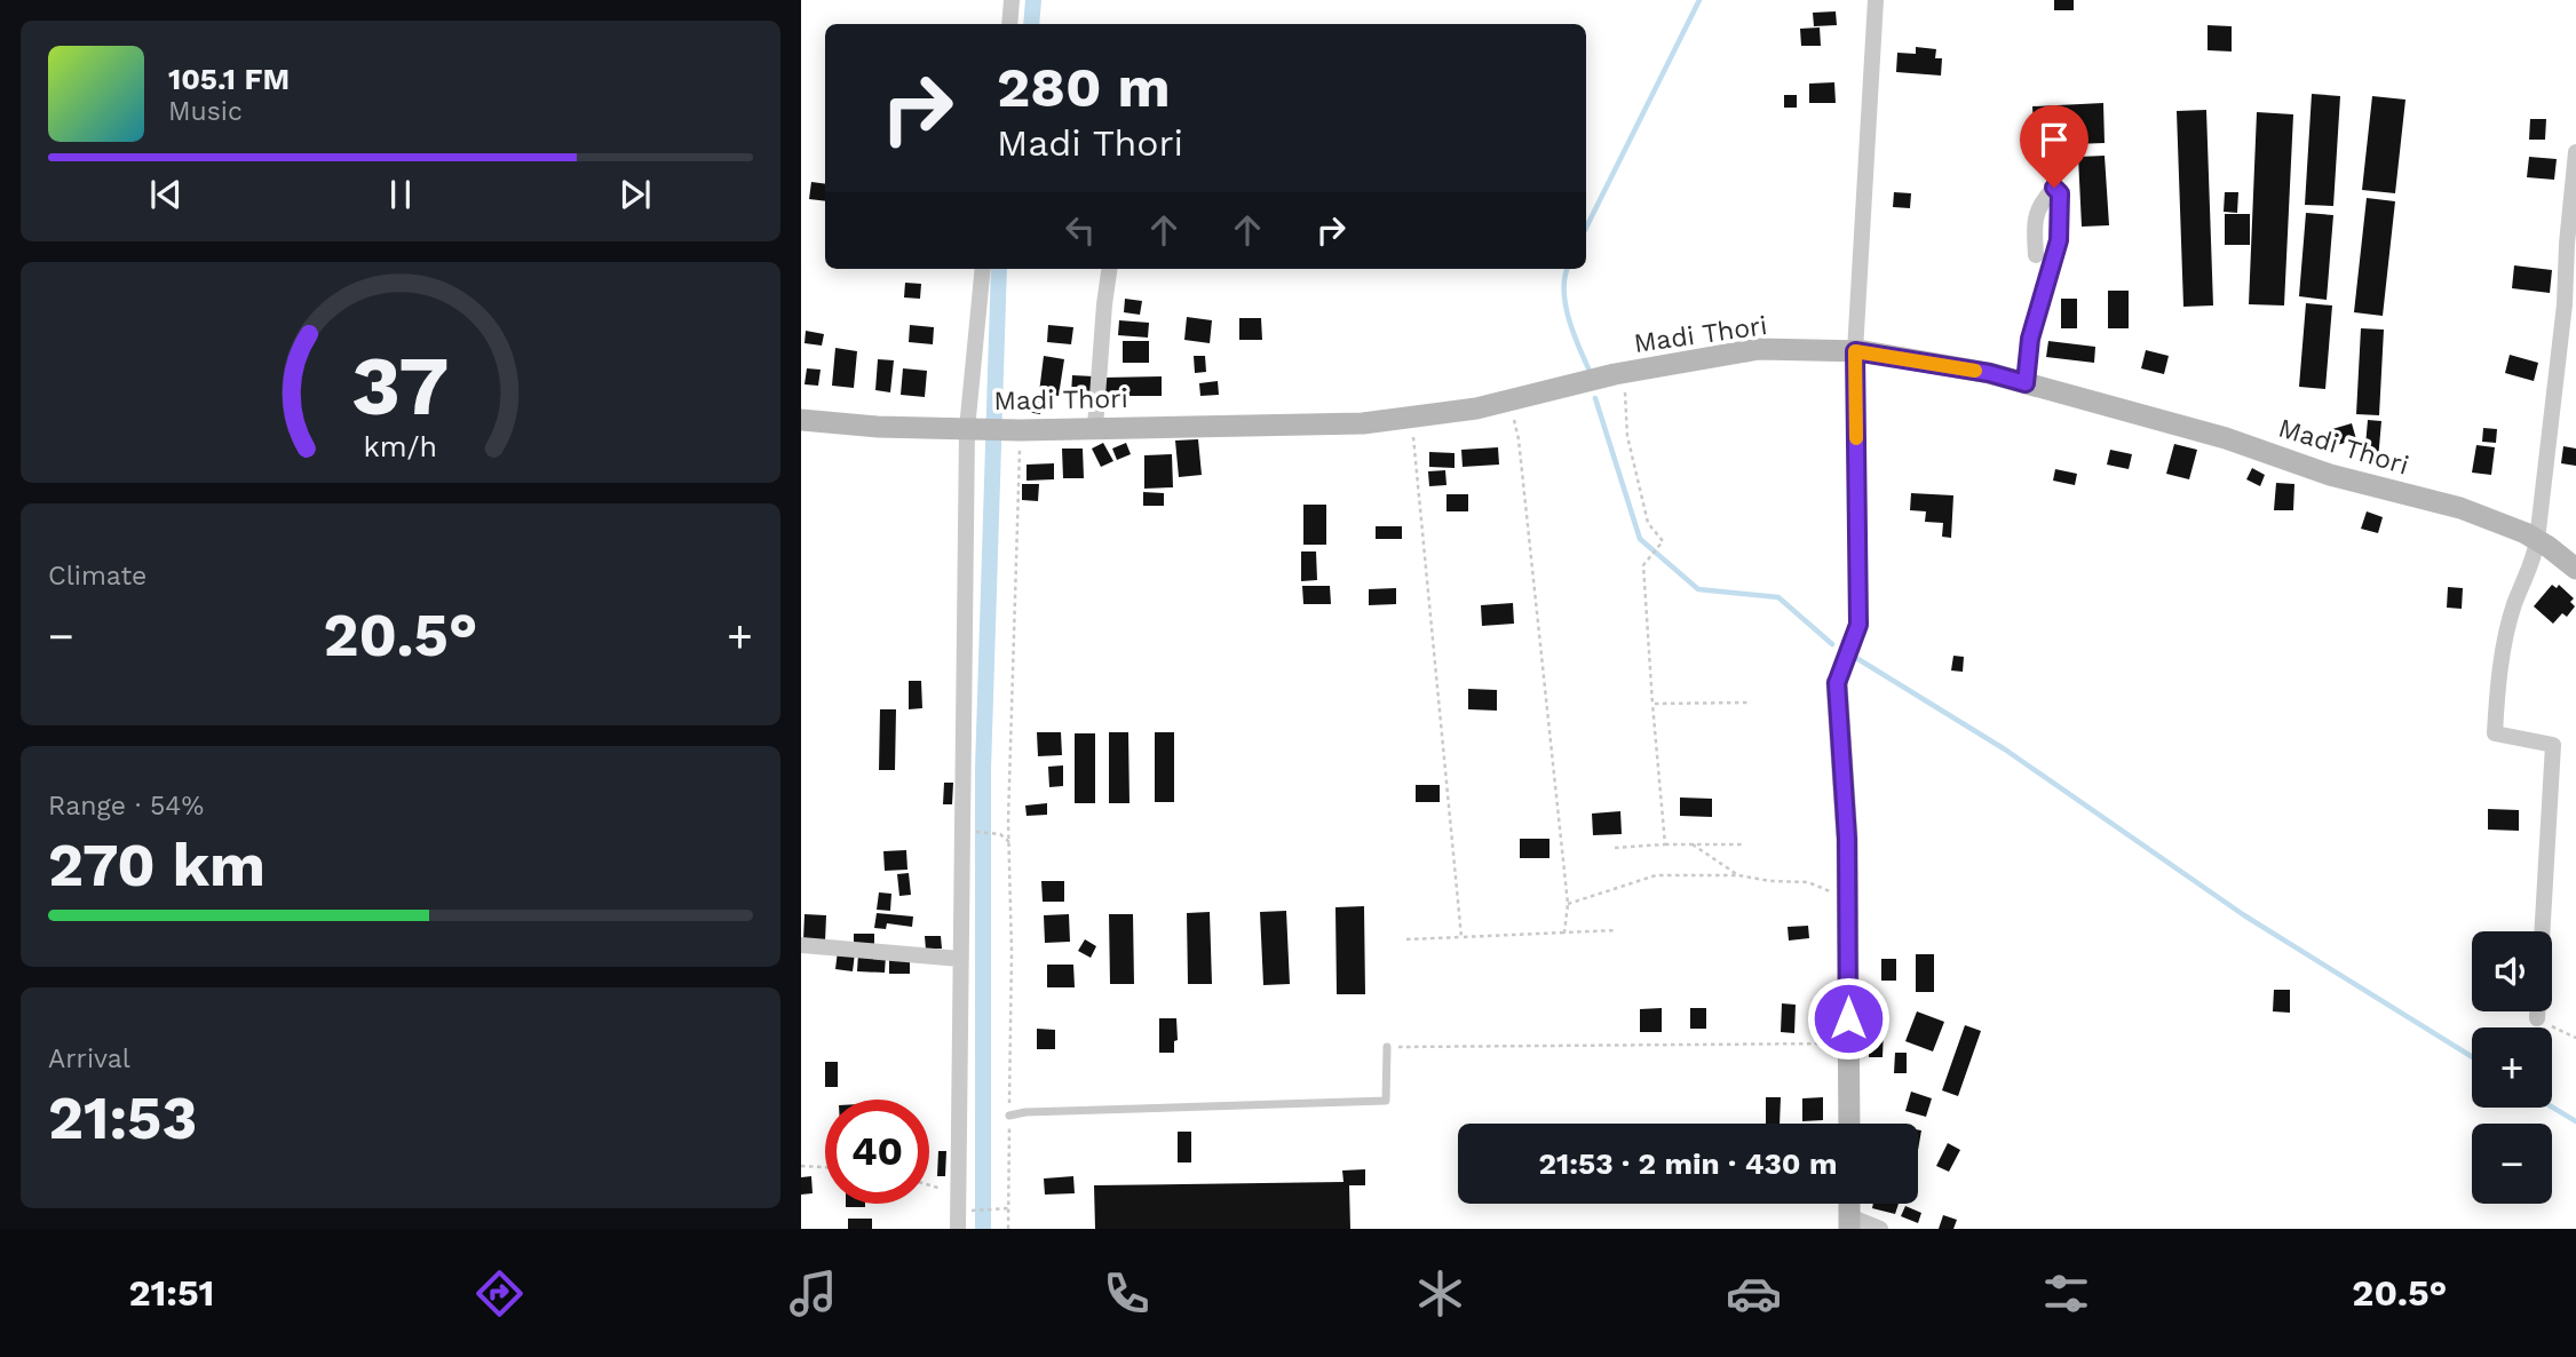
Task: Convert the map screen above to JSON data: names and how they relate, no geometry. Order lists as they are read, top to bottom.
{
  "streets": {
    "main road": ["Madi Thori"]
  },
  "page": {
    "turn": ["280 m", "Madi Thori"],
    "song": ["105.1 FM", "Music"],
    "tile": [
      "Climate",
      ["Range · 54%", "270 km"],
      ["Arrival", "21:53"]
    ],
    "heat": ["−", "20.5°", "+"],
    "map_buttons": ["+", "−"],
    "limit": "40",
    "trip": "21:53 · 2 min · 430 m",
    "tabs": ["21:51", "20.5°"],
    "gauge": ["37", "km/h"]
  }
}
